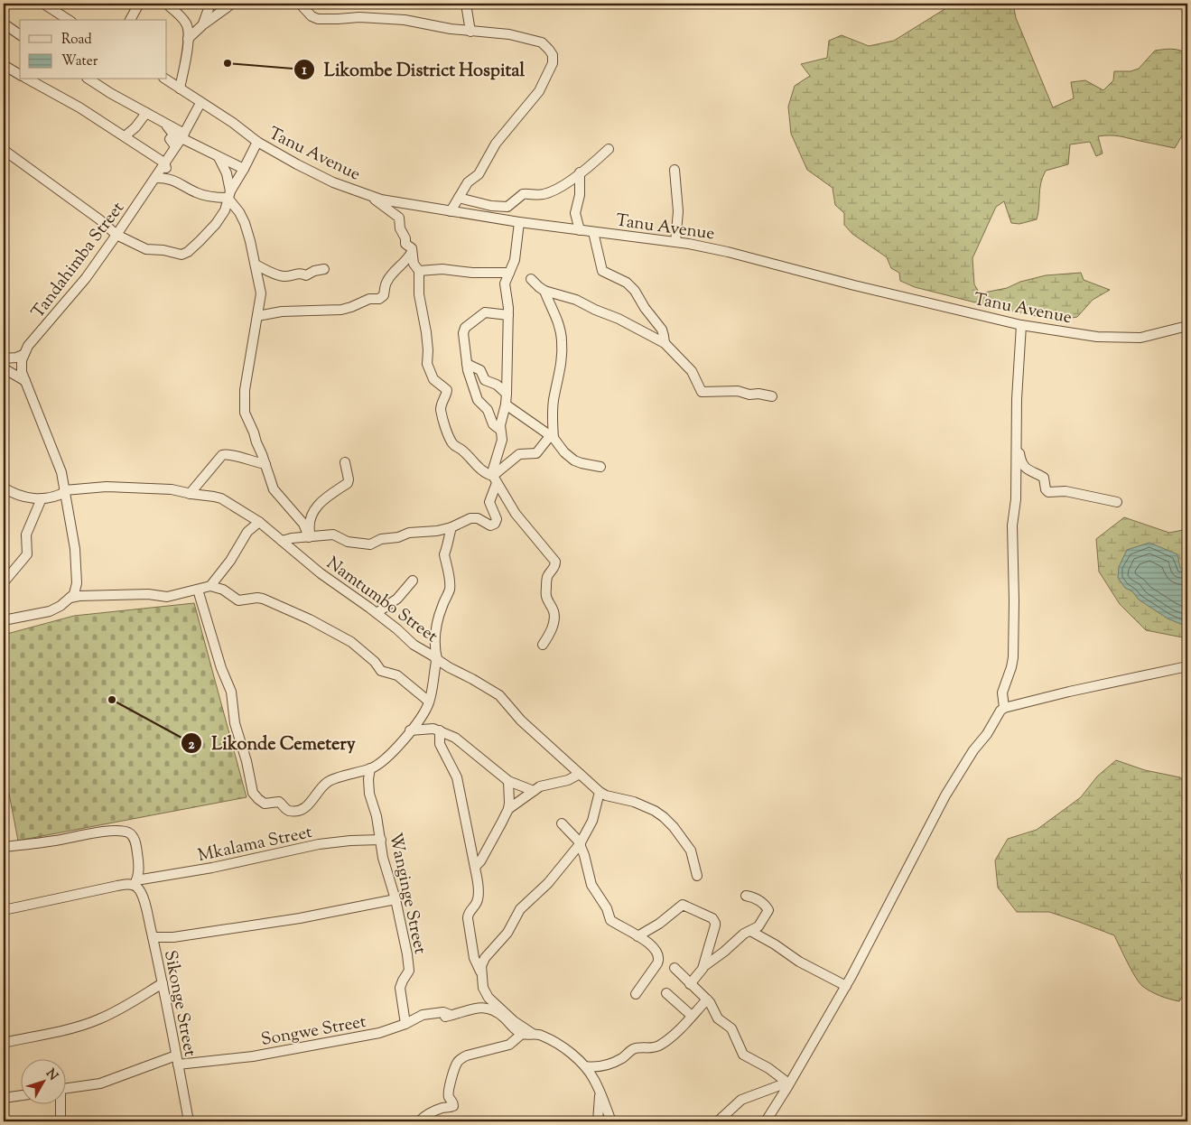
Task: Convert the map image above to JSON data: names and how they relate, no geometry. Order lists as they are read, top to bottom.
{
  "streets": {
    "street": [
      "Tanu Avenue",
      "Tandahimba Street",
      "Namtumbo Street",
      "Mkalama Street",
      "Wanginge Street",
      "Sikonge Street",
      "Songwe Street"
    ]
  },
  "crossings": [
    ["Tanu Avenue", "Tandahimba Street"],
    ["Namtumbo Street", "Wanginge Street"],
    ["Mkalama Street", "Wanginge Street"],
    ["Mkalama Street", "Sikonge Street"],
    ["Wanginge Street", "Songwe Street"],
    ["Sikonge Street", "Songwe Street"]
  ],
  "places": ["Likombe District Hospital", "Likonde Cemetery"],
  "legend": ["Road", "Water"],
  "north": "top right"
}
